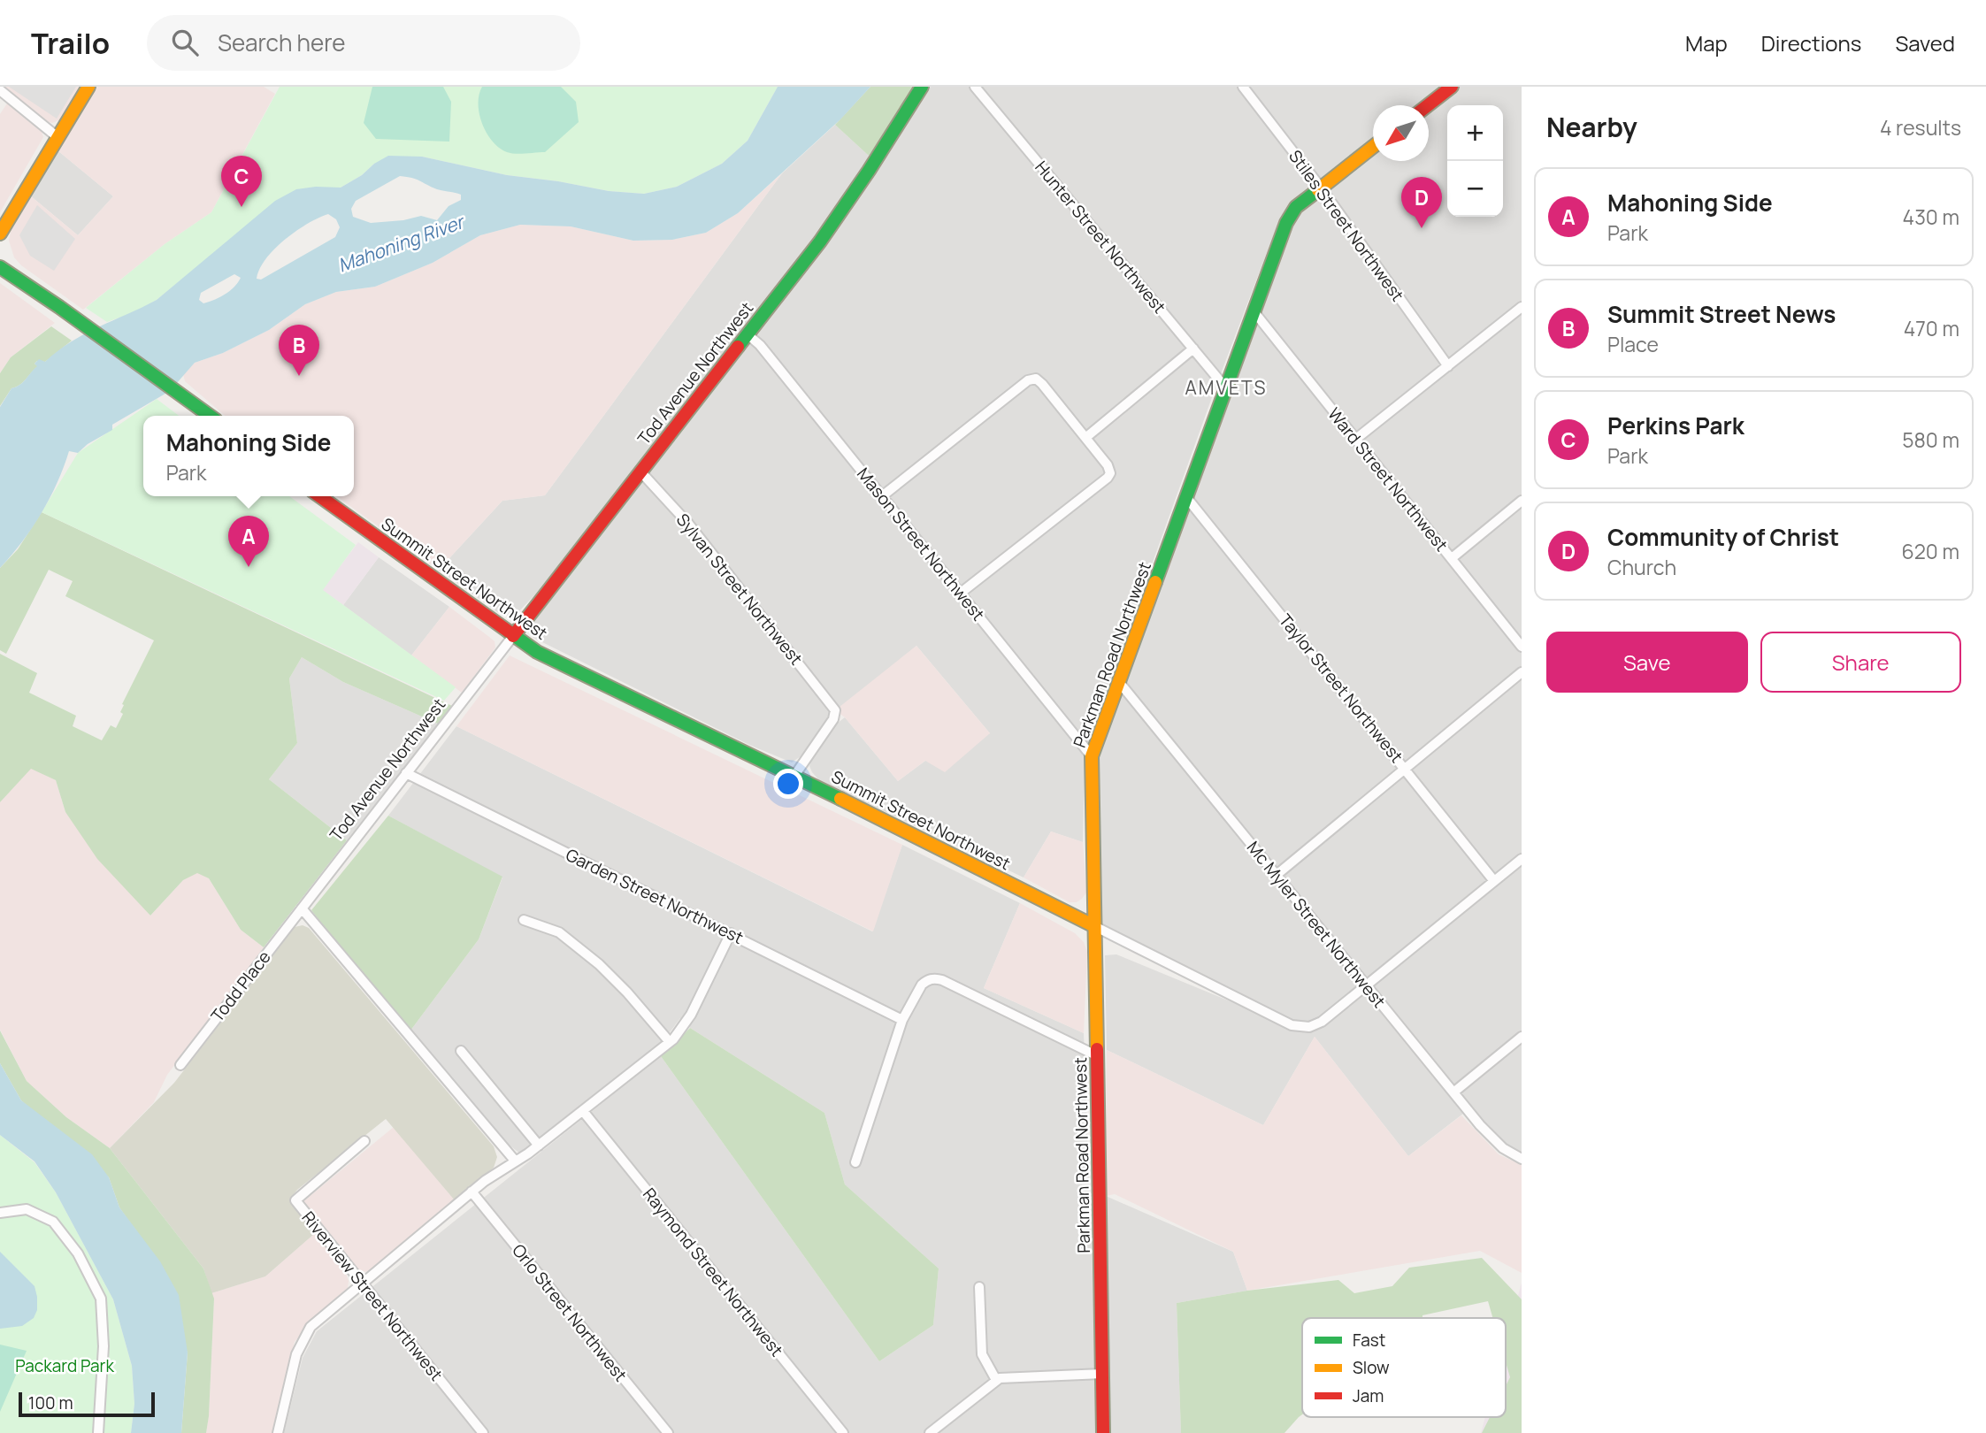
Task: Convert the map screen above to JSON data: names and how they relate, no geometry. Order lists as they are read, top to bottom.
{
  "streets": {
    "main road": ["Tod Avenue Northwest", "Summit Street Northwest", "Parkman Road Northwest"],
    "street": [
      "Stiles Street Northwest",
      "Hunter Street Northwest",
      "Ward Street Northwest",
      "Mason Street Northwest",
      "Sylvan Street Northwest",
      "Taylor Street Northwest",
      "Garden Street Northwest",
      "Mc Myler Street Northwest",
      "Todd Place",
      "Raymond Street Northwest",
      "Riverview Street Northwest",
      "Orlo Street Northwest"
    ]
  },
  "crossings": [
    ["Stiles Street Northwest", "Parkman Road Northwest"],
    ["Hunter Street Northwest", "Parkman Road Northwest"],
    ["Tod Avenue Northwest", "Mason Street Northwest"],
    ["Tod Avenue Northwest", "Summit Street Northwest"],
    ["Tod Avenue Northwest", "Sylvan Street Northwest"],
    ["Tod Avenue Northwest", "Garden Street Northwest"],
    ["Tod Avenue Northwest", "Todd Place"],
    ["Ward Street Northwest", "Parkman Road Northwest"],
    ["Mason Street Northwest", "Parkman Road Northwest"],
    ["Summit Street Northwest", "Sylvan Street Northwest"],
    ["Summit Street Northwest", "Parkman Road Northwest"],
    ["Summit Street Northwest", "Mc Myler Street Northwest"],
    ["Parkman Road Northwest", "Taylor Street Northwest"],
    ["Parkman Road Northwest", "Mc Myler Street Northwest"]
  ],
  "districts": ["AMVETS"],
  "water": ["Mahoning River"],
  "parks": ["Packard Park"],
  "legend": ["Fast", "Slow", "Jam"],
  "scale_bar": "100 m",
  "north": "bottom left",
  "page": {
    "header": "Trailo",
    "search": "Search here",
    "nav": ["Map", "Directions", "Saved"],
    "heading": ["Nearby", "4 results"],
    "map_buttons": ["+", "−"],
    "pins": [
      "C",
      "D",
      "B",
      "A"
    ],
    "list": [
      {
        "mark": "A",
        "name": "Mahoning Side",
        "note": "Park",
        "value": "430 m"
      },
      {
        "mark": "B",
        "name": "Summit Street News",
        "note": "Place",
        "value": "470 m"
      },
      {
        "mark": "C",
        "name": "Perkins Park",
        "note": "Park",
        "value": "580 m"
      },
      {
        "mark": "D",
        "name": "Community of Christ",
        "note": "Church",
        "value": "620 m"
      }
    ],
    "popup": ["Mahoning Side", "Park"],
    "buttons": ["Save", "Share"],
    "scale": "100 m"
  }
}
